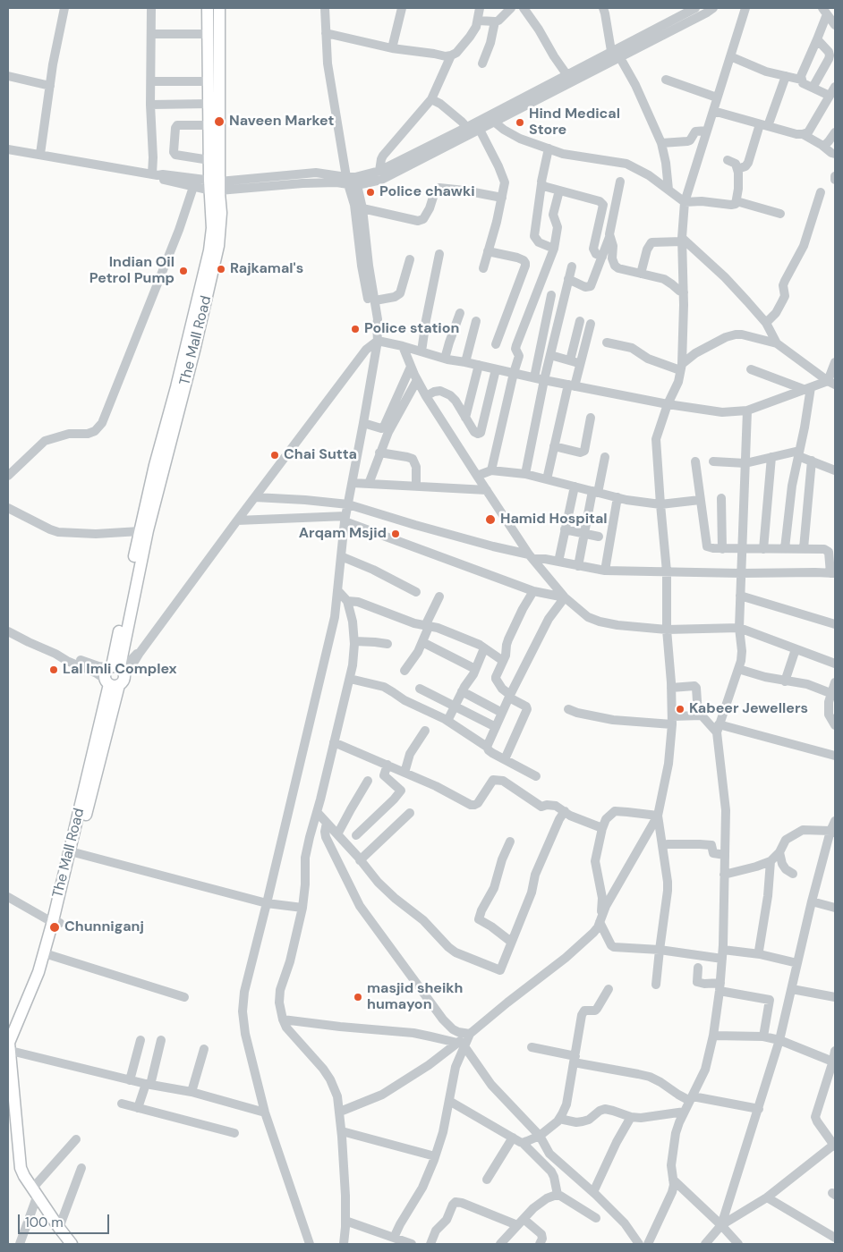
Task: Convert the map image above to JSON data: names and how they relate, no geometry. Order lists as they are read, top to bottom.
{
  "streets": {
    "main road": ["The Mall Road"]
  },
  "places": [
    "Naveen Market",
    "Hind Medical Store",
    "Police chawki",
    "Rajkamal's",
    "Indian Oil Petrol Pump",
    "Police station",
    "Chai Sutta",
    "Hamid Hospital",
    "Arqam Msjid",
    "Lal Imli Complex",
    "Kabeer Jewellers",
    "Chunniganj",
    "masjid sheikh humayon"
  ],
  "scale_bar": "100 m"
}
